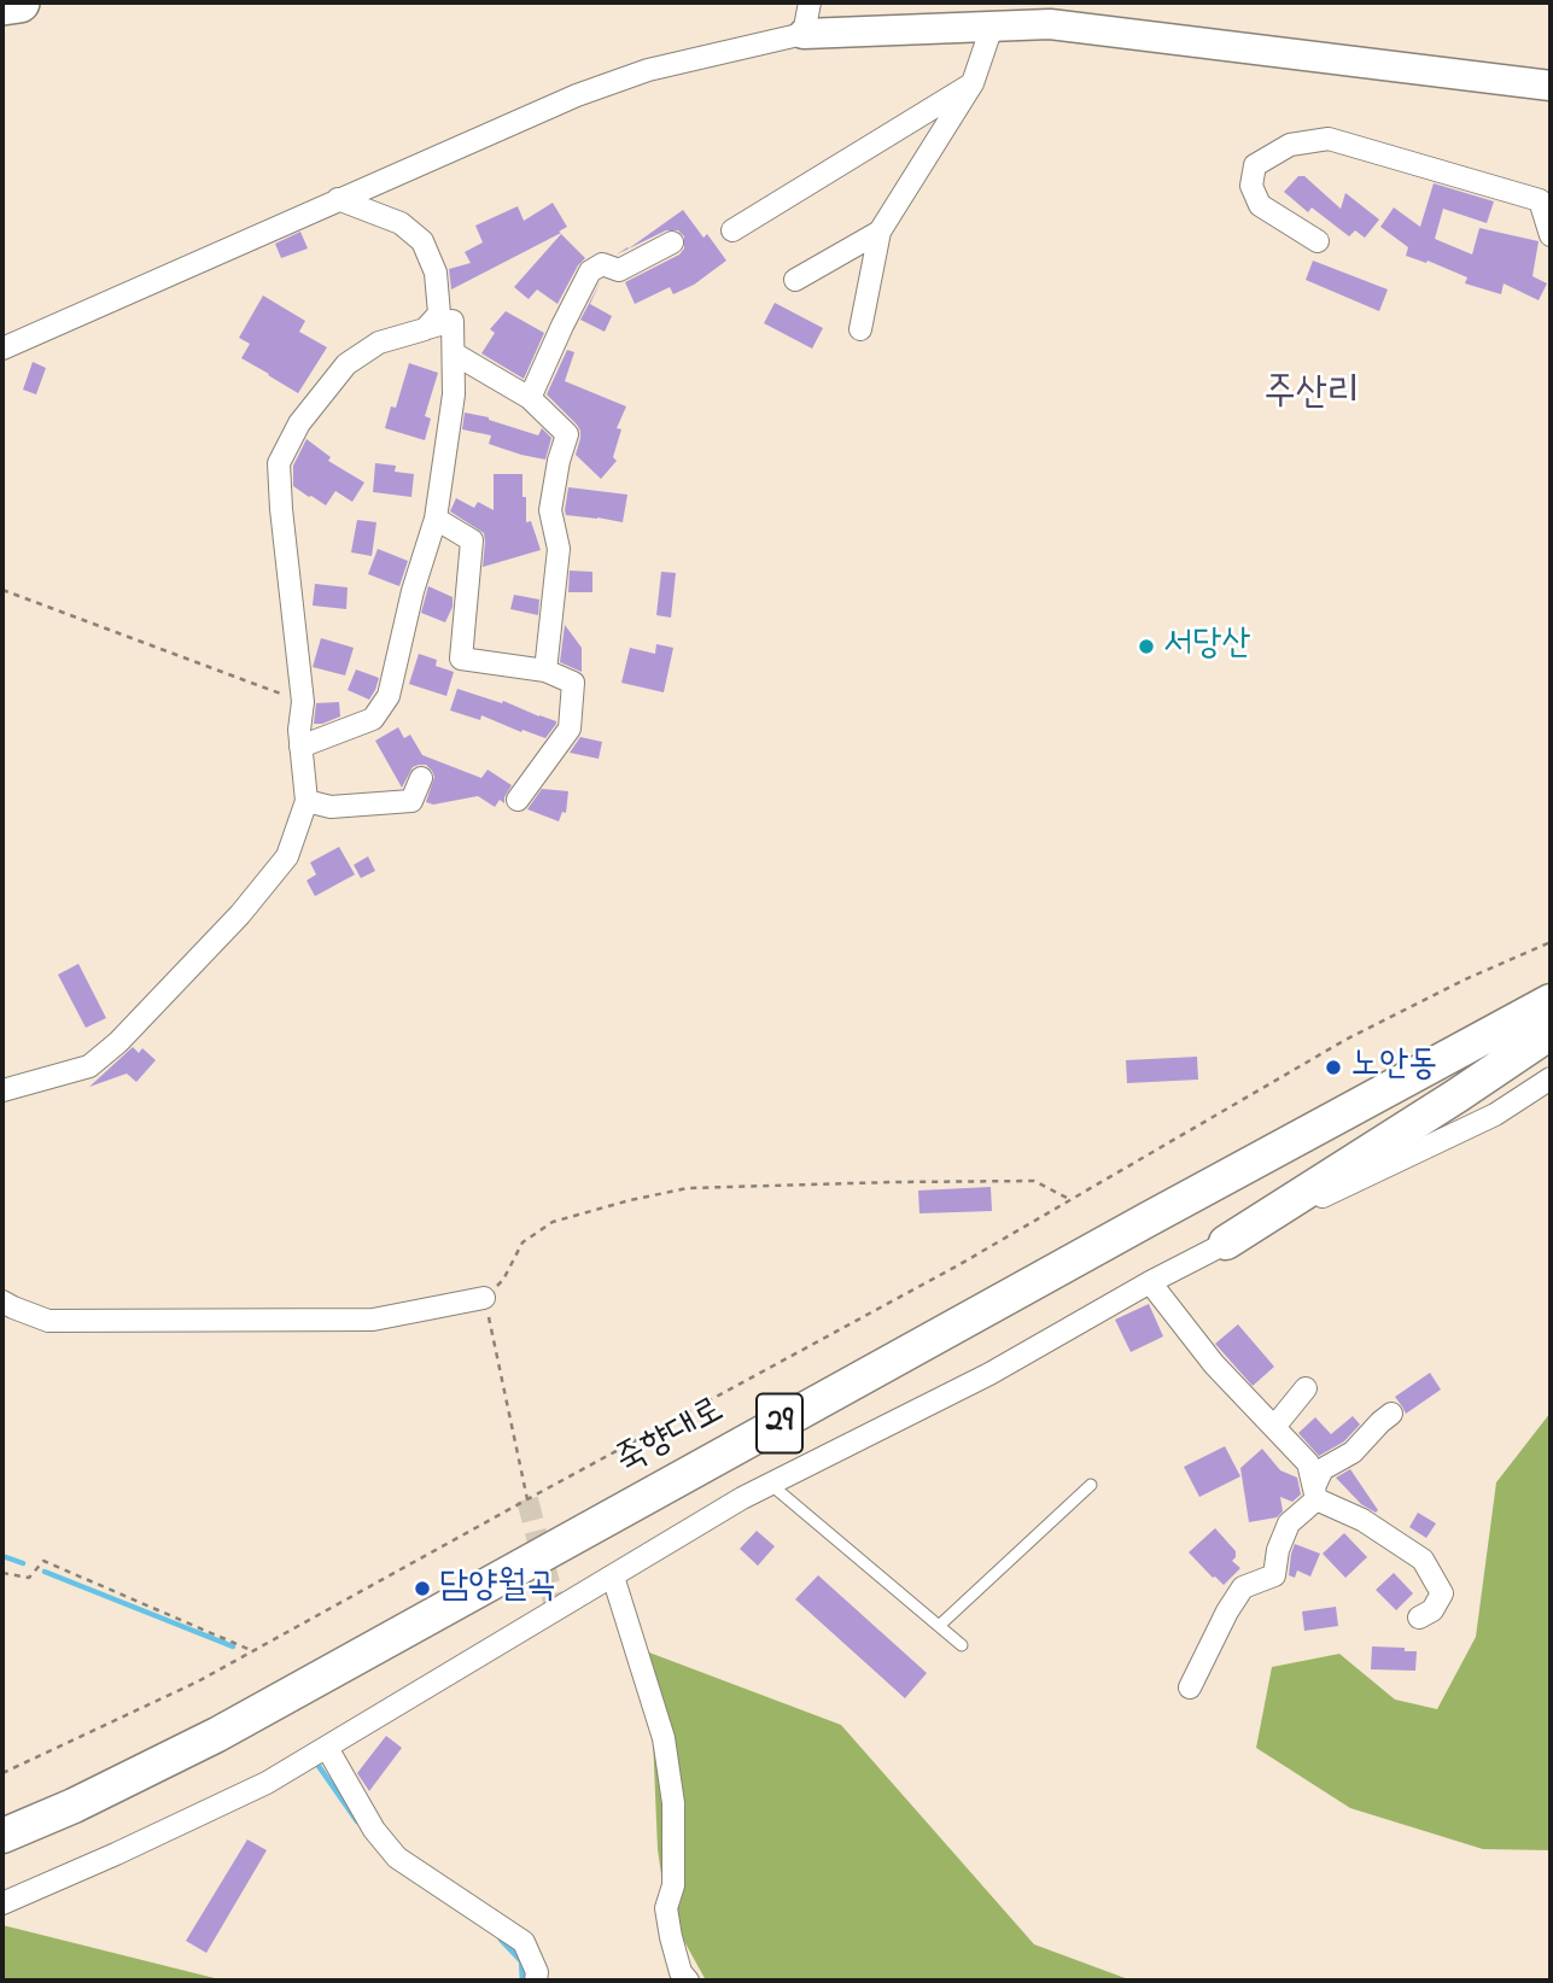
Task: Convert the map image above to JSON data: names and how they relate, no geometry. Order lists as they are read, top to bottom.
{
  "streets": {
    "main road": ["29", "죽향대로"]
  },
  "districts": ["주산리"],
  "places": ["서당산", "노안동", "담양월곡"]
}
